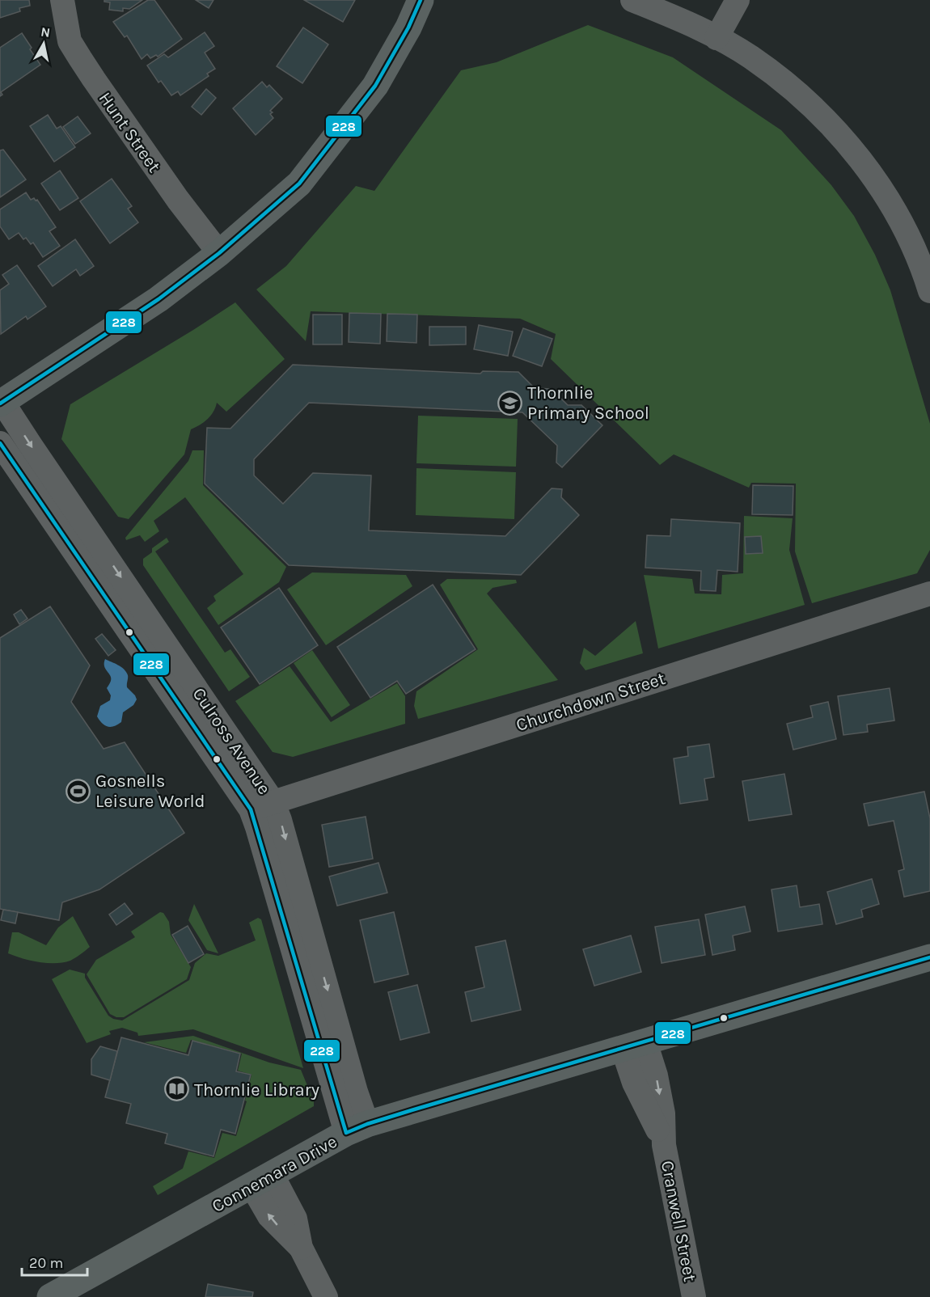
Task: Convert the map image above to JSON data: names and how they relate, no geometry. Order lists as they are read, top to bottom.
{
  "streets": {
    "street": [
      "Hunt Street",
      "Churchdown Street",
      "Culross Avenue",
      "Connemara Drive",
      "Cranwell Street"
    ]
  },
  "crossings": [
    ["Churchdown Street", "Culross Avenue"],
    ["Culross Avenue", "Connemara Drive"],
    ["Connemara Drive", "Cranwell Street"]
  ],
  "places": {
    "school or university": ["Thornlie Primary School"],
    "sports": ["Gosnells Leisure World"],
    "library": ["Thornlie Library"]
  },
  "lines": ["transit line 228"],
  "scale_bar": "20 m",
  "north": "top"
}
